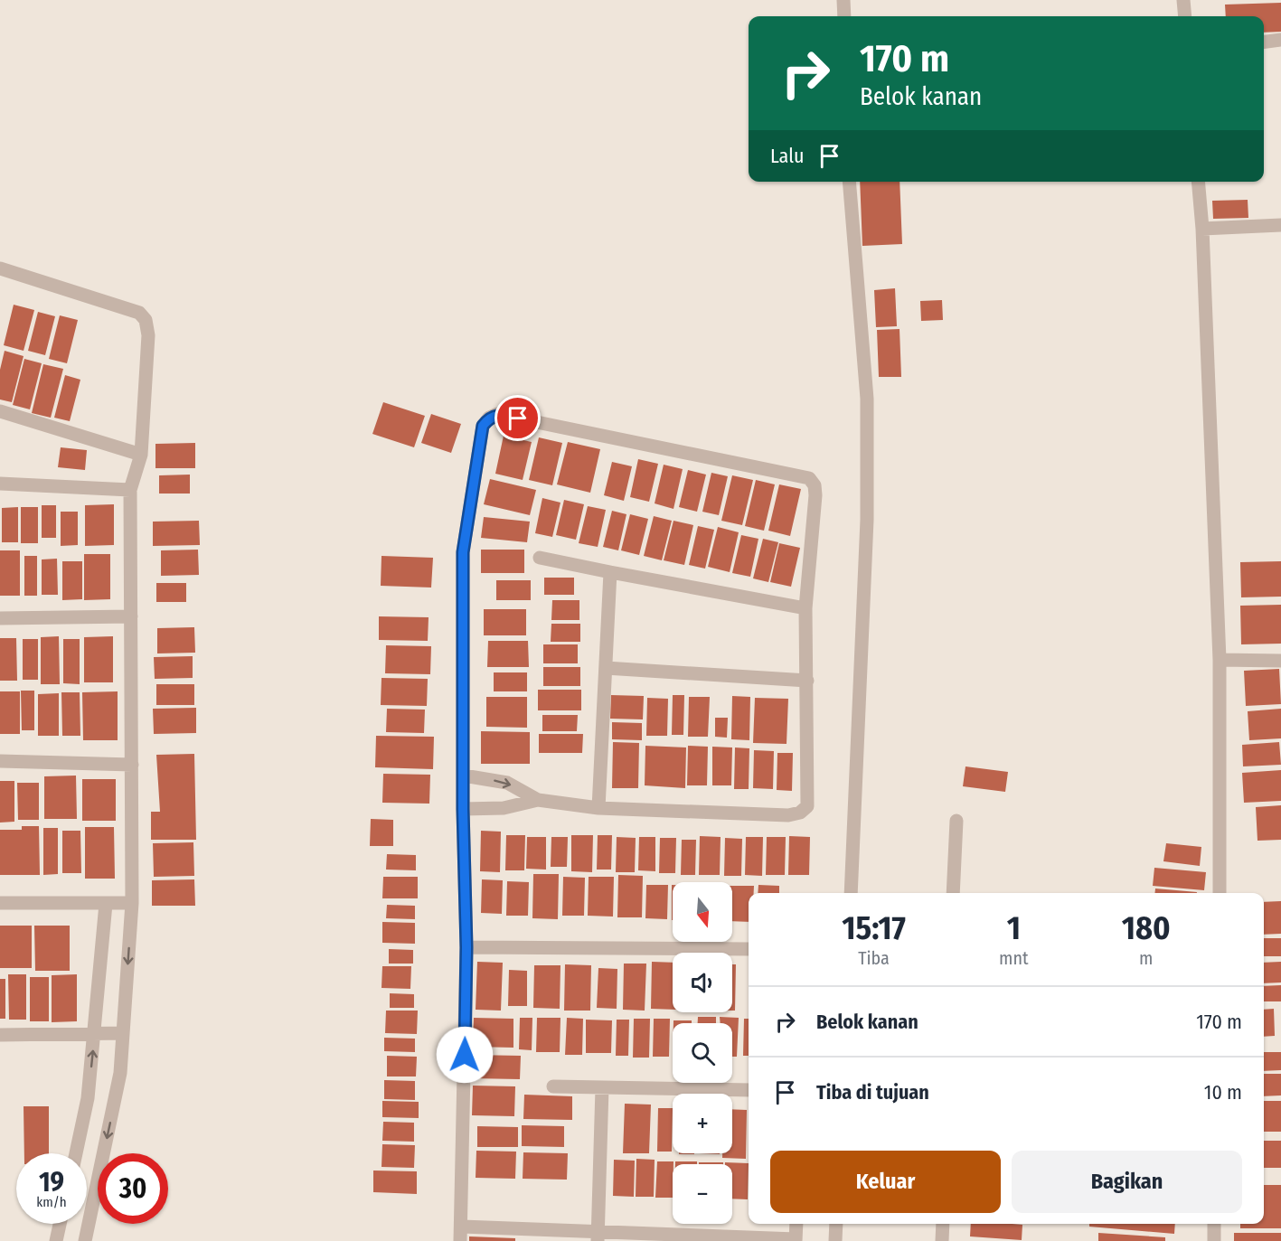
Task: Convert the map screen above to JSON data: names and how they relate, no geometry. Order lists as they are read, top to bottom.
{
  "north": "bottom",
  "page": {
    "turn": ["170 m", "Belok kanan"],
    "then": "Lalu",
    "map_buttons": ["+", "−"],
    "eta": [
      "15:17",
      "Tiba",
      "1",
      "mnt",
      "180",
      "m"
    ],
    "list": [
      {
        "name": "Belok kanan",
        "value": "170 m"
      },
      {
        "name": "Tiba di tujuan",
        "value": "10 m"
      }
    ],
    "buttons": ["Keluar", "Bagikan"],
    "speed": "19 km/h",
    "limit": "30"
  }
}
